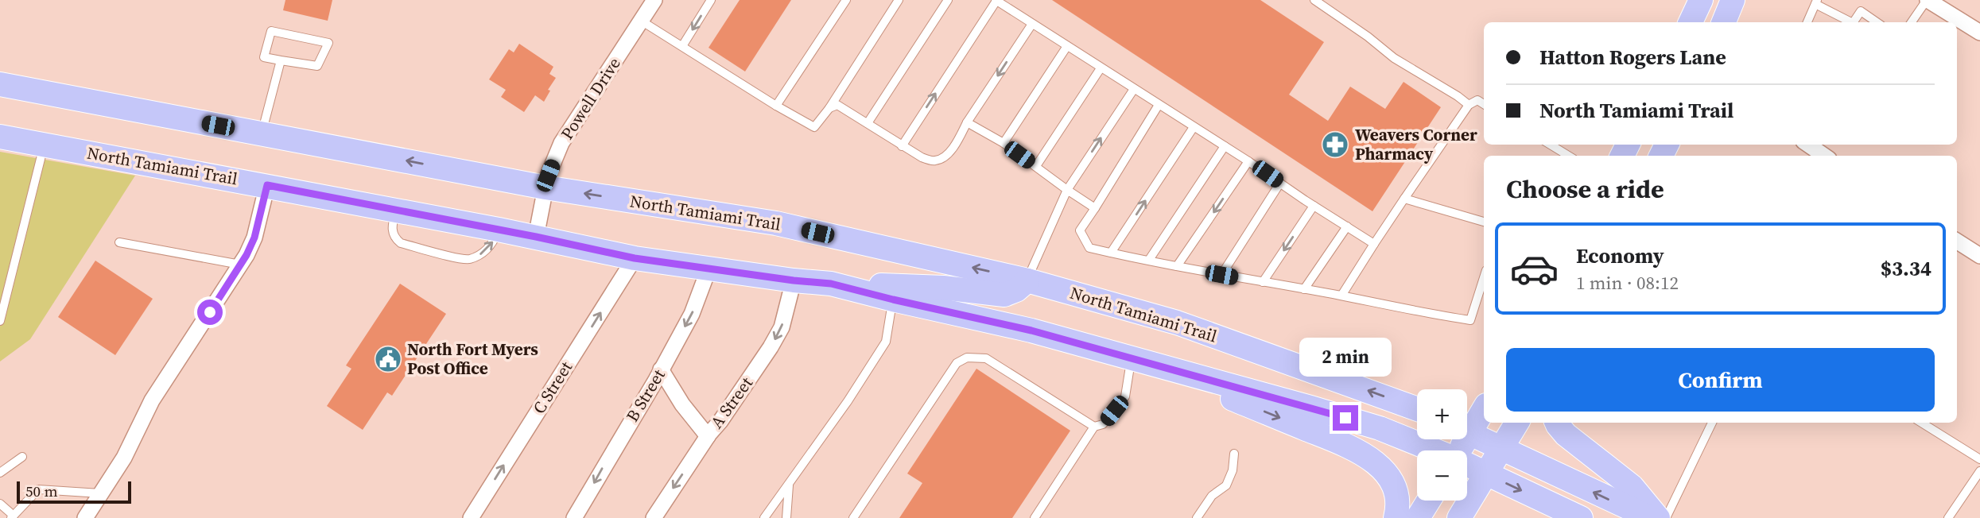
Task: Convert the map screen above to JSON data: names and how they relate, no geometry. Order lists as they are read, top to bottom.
{
  "streets": {
    "main road": ["North Tamiami Trail"],
    "street": [
      "Powell Drive",
      "C Street",
      "B Street",
      "A Street"
    ]
  },
  "crossings": [
    ["Powell Drive", "North Tamiami Trail"],
    ["North Tamiami Trail", "C Street"],
    ["North Tamiami Trail", "B Street"],
    ["North Tamiami Trail", "A Street"]
  ],
  "one_way": ["C Street", "B Street", "A Street"],
  "places": {
    "pharmacy": ["Weavers Corner Pharmacy"],
    "public building": ["North Fort Myers Post Office"]
  },
  "scale_bar": "50 m",
  "page": {
    "banner": ["Hatton Rogers Lane", "North Tamiami Trail"],
    "heading": "Choose a ride",
    "list": [
      {
        "name": "Economy",
        "note": "1 min · 08:12",
        "value": "$3.34"
      }
    ],
    "buttons": "Confirm",
    "bubble": "2 min",
    "map_buttons": ["+", "−"],
    "scale": "50 m"
  }
}
